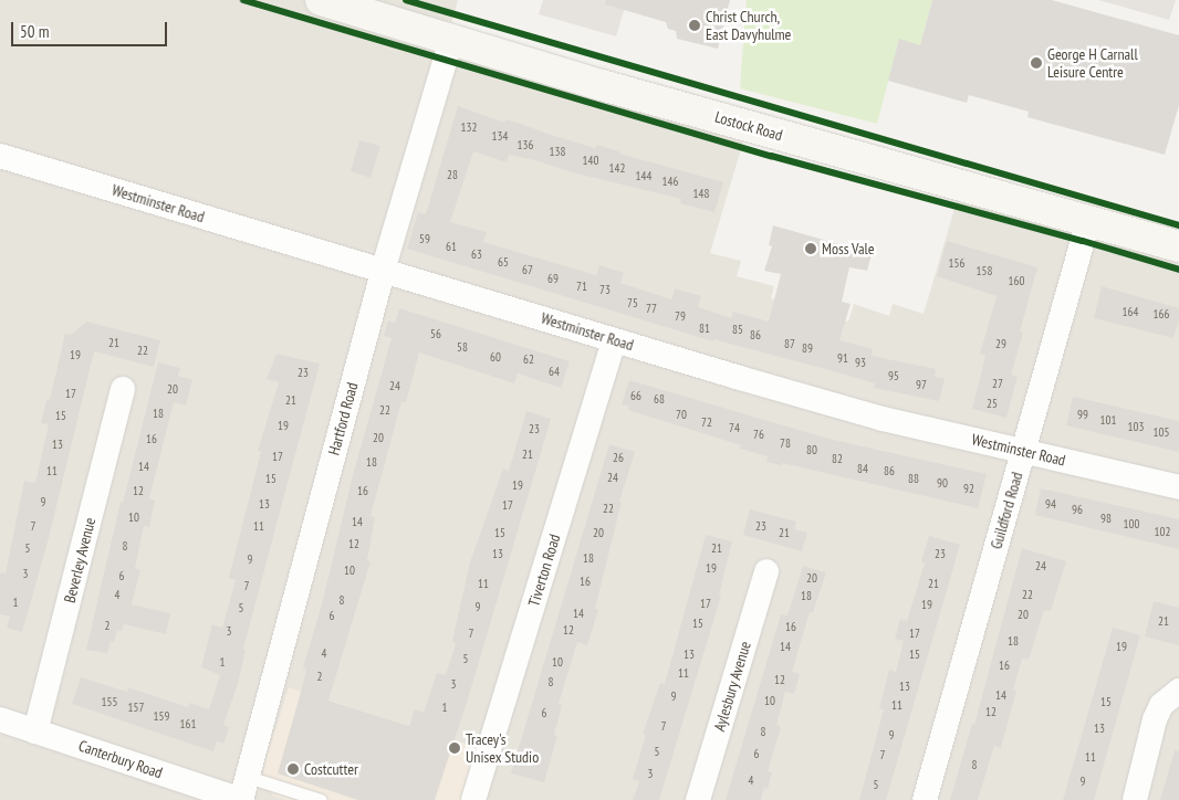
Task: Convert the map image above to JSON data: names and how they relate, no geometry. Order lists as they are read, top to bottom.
{
  "streets": {
    "main road": ["Lostock Road"],
    "street": [
      "Westminster Road",
      "Hartford Road",
      "Guildford Road",
      "Beverley Avenue",
      "Tiverton Road",
      "Aylesbury Avenue",
      "Canterbury Road"
    ]
  },
  "crossings": [
    ["Lostock Road", "Hartford Road"],
    ["Lostock Road", "Guildford Road"],
    ["Westminster Road", "Hartford Road"],
    ["Westminster Road", "Guildford Road"],
    ["Westminster Road", "Tiverton Road"],
    ["Hartford Road", "Canterbury Road"],
    ["Beverley Avenue", "Canterbury Road"]
  ],
  "places": [
    "Christ Church, East Davyhulme",
    "George H Carnall Leisure Centre",
    "Moss Vale",
    "Tracey's Unisex Studio",
    "Costcutter"
  ],
  "house_numbers": [
    "132",
    "134",
    "136",
    "138",
    "140",
    "142",
    "28",
    "144",
    "146",
    "148",
    "59",
    "61",
    "63",
    "65",
    "156",
    "67",
    "158",
    "69",
    "160",
    "71",
    "73",
    "75",
    "77",
    "164",
    "166",
    "79",
    "81",
    "85",
    "56",
    "86",
    "21",
    "87",
    "29",
    "58",
    "89",
    "22",
    "19",
    "60",
    "91",
    "62",
    "93",
    "64",
    "23",
    "95",
    "27",
    "97",
    "24",
    "20",
    "17",
    "66",
    "68",
    "21",
    "25",
    "22",
    "18",
    "70",
    "99",
    "15",
    "101",
    "72",
    "19",
    "103",
    "74",
    "23",
    "105",
    "76",
    "20",
    "16",
    "78",
    "13",
    "80",
    "21",
    "17",
    "26",
    "82",
    "18",
    "14",
    "84",
    "11",
    "86",
    "24",
    "15",
    "88",
    "90",
    "19",
    "92",
    "12",
    "16",
    "9",
    "13",
    "94",
    "17",
    "22",
    "96",
    "10",
    "98",
    "14",
    "100",
    "7",
    "11",
    "23",
    "102",
    "15",
    "20",
    "21",
    "12",
    "8",
    "5",
    "21",
    "13",
    "23",
    "18",
    "9",
    "24",
    "19",
    "10",
    "3",
    "6",
    "20",
    "16",
    "11",
    "21",
    "7",
    "4",
    "22",
    "18",
    "8",
    "1",
    "17",
    "19",
    "9",
    "5",
    "14",
    "20",
    "6",
    "21",
    "15",
    "2",
    "16",
    "12",
    "3",
    "7",
    "17",
    "18",
    "14",
    "19",
    "4",
    "13",
    "15",
    "5",
    "1",
    "10",
    "16",
    "11",
    "2",
    "12",
    "8",
    "3",
    "13",
    "14",
    "9",
    "10",
    "155",
    "15",
    "11",
    "157",
    "1",
    "12",
    "6",
    "159",
    "161",
    "7",
    "13",
    "8",
    "9",
    "5",
    "6",
    "7",
    "11",
    "8",
    "3",
    "4",
    "9",
    "5"
  ],
  "scale_bar": "50 m"
}
